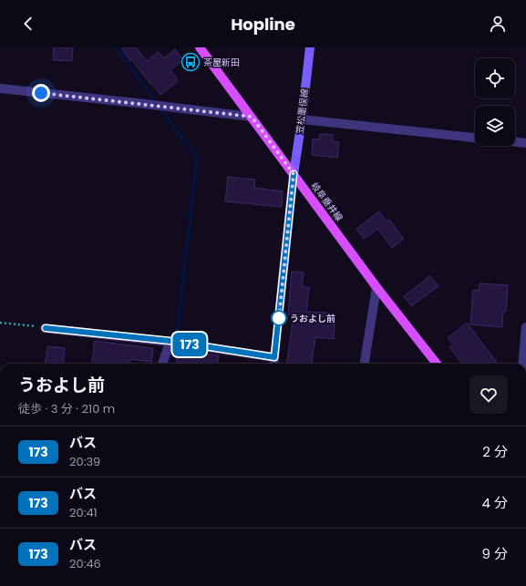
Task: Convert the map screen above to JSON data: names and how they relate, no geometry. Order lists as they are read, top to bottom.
{
  "streets": {
    "main road": ["笠松墨俣線", "岐阜垂井線"]
  },
  "crossings": [
    ["笠松墨俣線", "岐阜垂井線"]
  ],
  "places": {
    "bus stop": ["茶屋新田"],
    "other": ["うおよし前"]
  },
  "lines": ["bus line 173"],
  "page": {
    "header": "Hopline",
    "on_map": "173",
    "heading": ["うおよし前", "徒歩 · 3 分 · 210 m"],
    "list": [
      {
        "mark": "173",
        "name": "バス",
        "note": "20:39",
        "value": "2 分"
      },
      {
        "mark": "173",
        "name": "バス",
        "note": "20:41",
        "value": "4 分"
      },
      {
        "mark": "173",
        "name": "バス",
        "note": "20:46",
        "value": "9 分"
      }
    ]
  }
}
